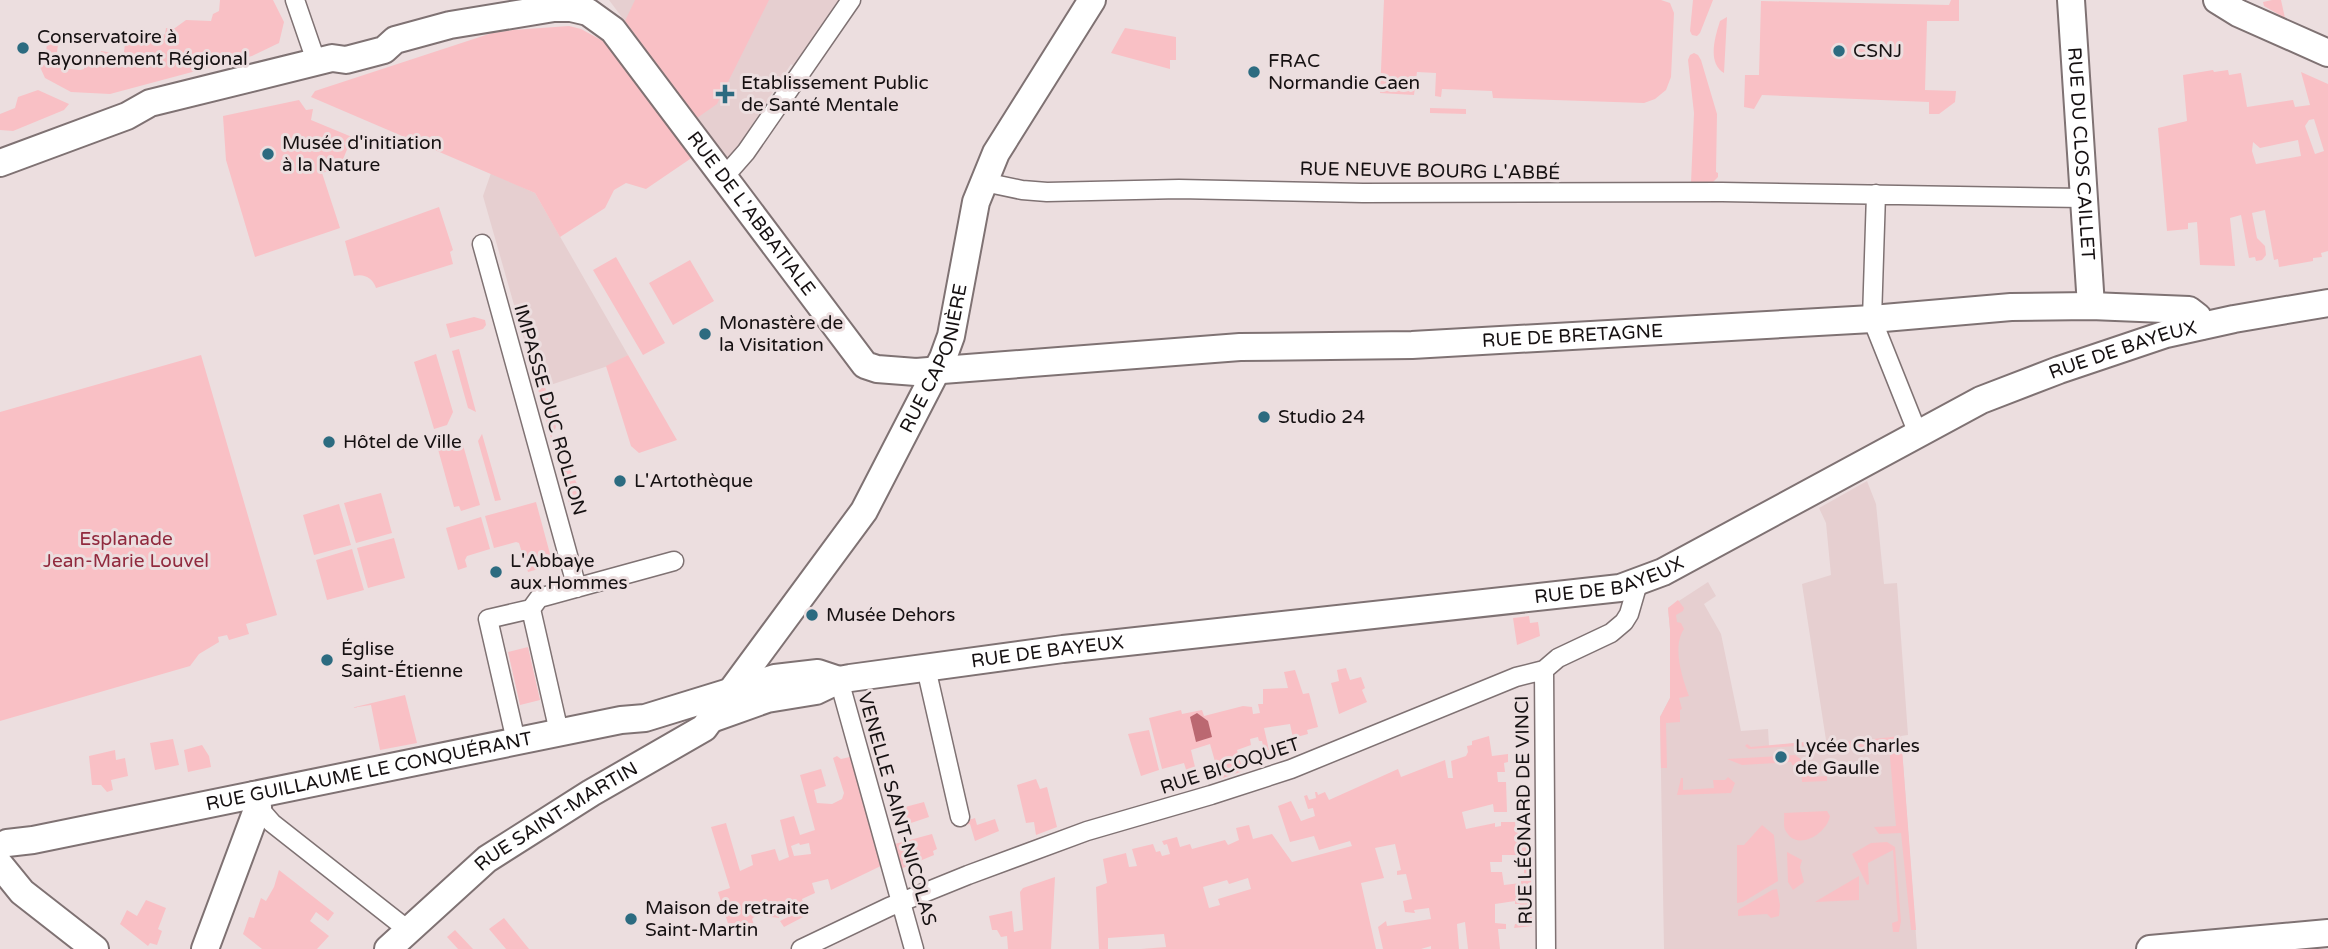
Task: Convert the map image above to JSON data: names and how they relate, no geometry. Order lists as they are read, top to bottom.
{
  "streets": {
    "main road": [
      "RUE DU CLOS CAILLET",
      "RUE DE L'ABBATIALE",
      "RUE DE BRETAGNE",
      "RUE DE BAYEUX",
      "RUE CAPONIÈRE",
      "RUE GUILLAUME LE CONQUÉRANT",
      "RUE SAINT-MARTIN"
    ],
    "street": [
      "RUE NEUVE BOURG L'ABBÉ",
      "IMPASSE DUC ROLLON",
      "RUE BICOQUET",
      "VENELLE SAINT-NICOLAS",
      "RUE LÉONARD DE VINCI"
    ]
  },
  "crossings": [
    ["RUE DU CLOS CAILLET", "RUE NEUVE BOURG L'ABBÉ"],
    ["RUE DU CLOS CAILLET", "RUE DE BRETAGNE"],
    ["RUE NEUVE BOURG L'ABBÉ", "RUE CAPONIÈRE"],
    ["RUE DE L'ABBATIALE", "RUE DE BRETAGNE"],
    ["RUE DE L'ABBATIALE", "RUE CAPONIÈRE"],
    ["RUE DE BRETAGNE", "RUE DE BAYEUX"],
    ["RUE DE BRETAGNE", "RUE CAPONIÈRE"],
    ["RUE DE BAYEUX", "RUE CAPONIÈRE"],
    ["RUE DE BAYEUX", "RUE BICOQUET"],
    ["RUE DE BAYEUX", "RUE GUILLAUME LE CONQUÉRANT"],
    ["RUE DE BAYEUX", "VENELLE SAINT-NICOLAS"],
    ["RUE DE BAYEUX", "RUE SAINT-MARTIN"],
    ["RUE CAPONIÈRE", "RUE GUILLAUME LE CONQUÉRANT"],
    ["RUE CAPONIÈRE", "RUE SAINT-MARTIN"],
    ["RUE BICOQUET", "VENELLE SAINT-NICOLAS"],
    ["RUE BICOQUET", "RUE LÉONARD DE VINCI"],
    ["RUE GUILLAUME LE CONQUÉRANT", "RUE SAINT-MARTIN"]
  ],
  "parks": ["Esplanade Jean-Marie Louvel"],
  "places": {
    "other": [
      "Conservatoire à Rayonnement Régional",
      "CSNJ",
      "FRAC Normandie Caen",
      "Musée d'initiation à la Nature",
      "Monastère de la Visitation",
      "Studio 24",
      "Hôtel de Ville",
      "L'Artothèque",
      "L'Abbaye aux Hommes",
      "Musée Dehors",
      "Église Saint-Étienne",
      "Lycée Charles de Gaulle",
      "Maison de retraite Saint-Martin"
    ],
    "health": ["Etablissement Public de Santé Mentale"]
  }
}
